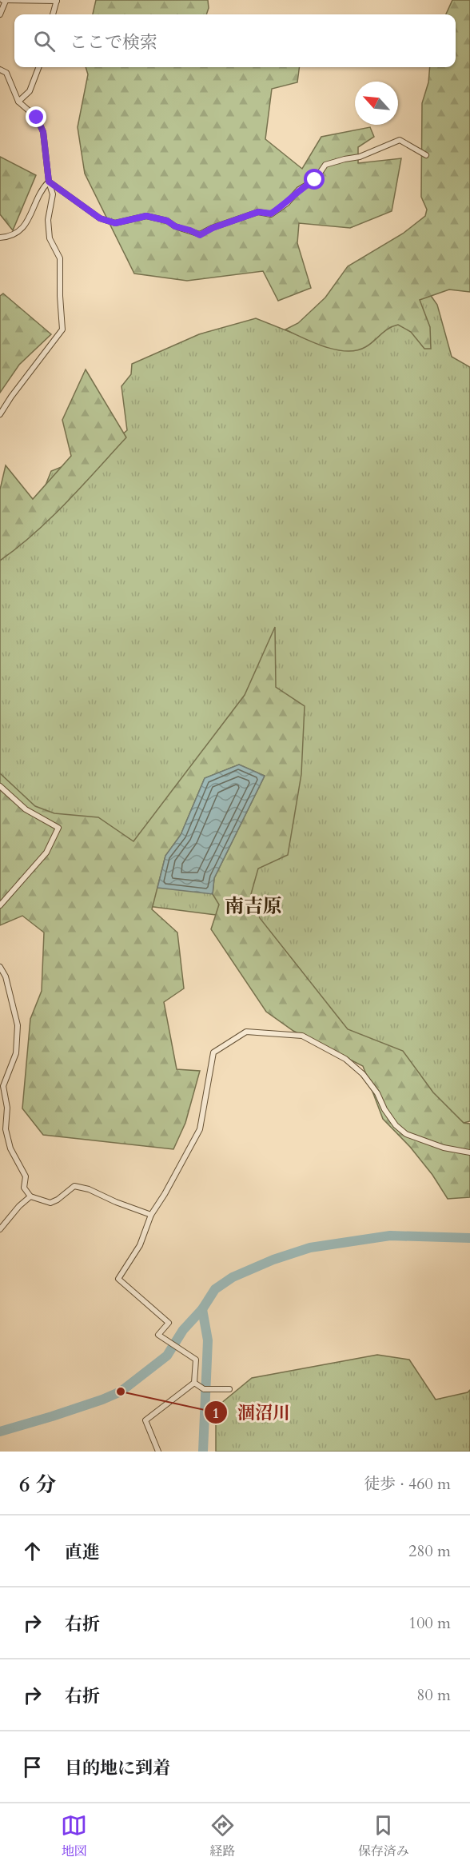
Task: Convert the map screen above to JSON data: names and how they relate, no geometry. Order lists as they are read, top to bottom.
{
  "districts": ["南吉原"],
  "places": ["涸沼川"],
  "north": "top left",
  "page": {
    "search": "ここで検索",
    "heading": ["6 分", "徒歩 · 460 m"],
    "list": [
      ["直進", "280 m"],
      ["右折", "100 m"],
      ["右折", "80 m"],
      "目的地に到着"
    ],
    "nav": ["地図", "経路", "保存済み"]
  }
}
